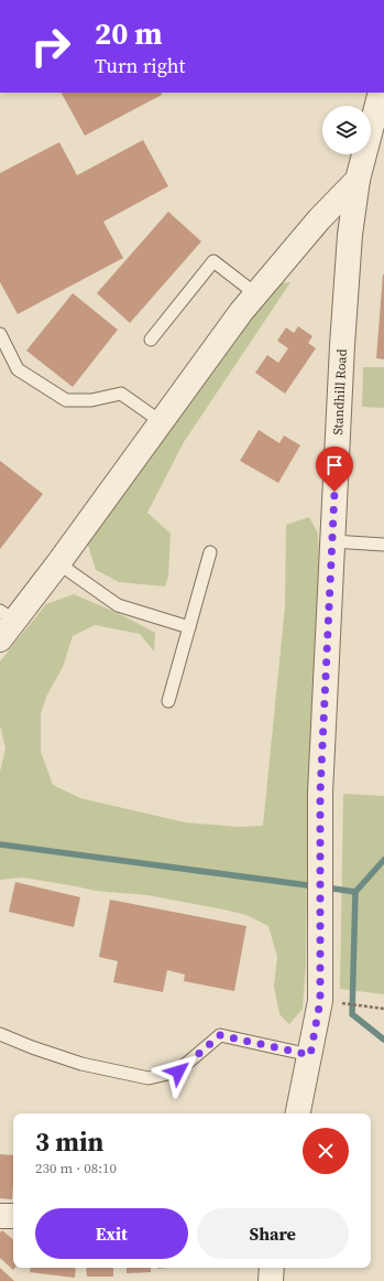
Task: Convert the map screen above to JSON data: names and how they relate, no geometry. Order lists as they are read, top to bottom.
{
  "streets": {
    "street": ["Standhill Road"]
  },
  "page": {
    "turn": ["20 m", "Turn right"],
    "heading": ["3 min", "230 m · 08:10"],
    "buttons": ["Exit", "Share"]
  }
}
